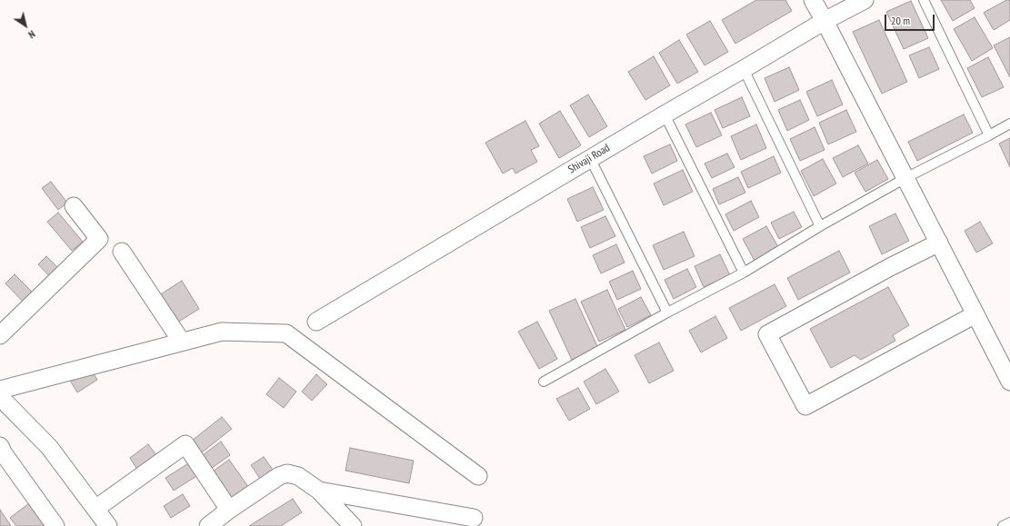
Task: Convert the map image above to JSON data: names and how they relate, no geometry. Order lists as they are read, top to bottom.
{
  "streets": {
    "street": ["Shivaji Road"]
  },
  "scale_bar": "20 m",
  "north": "bottom right"
}
